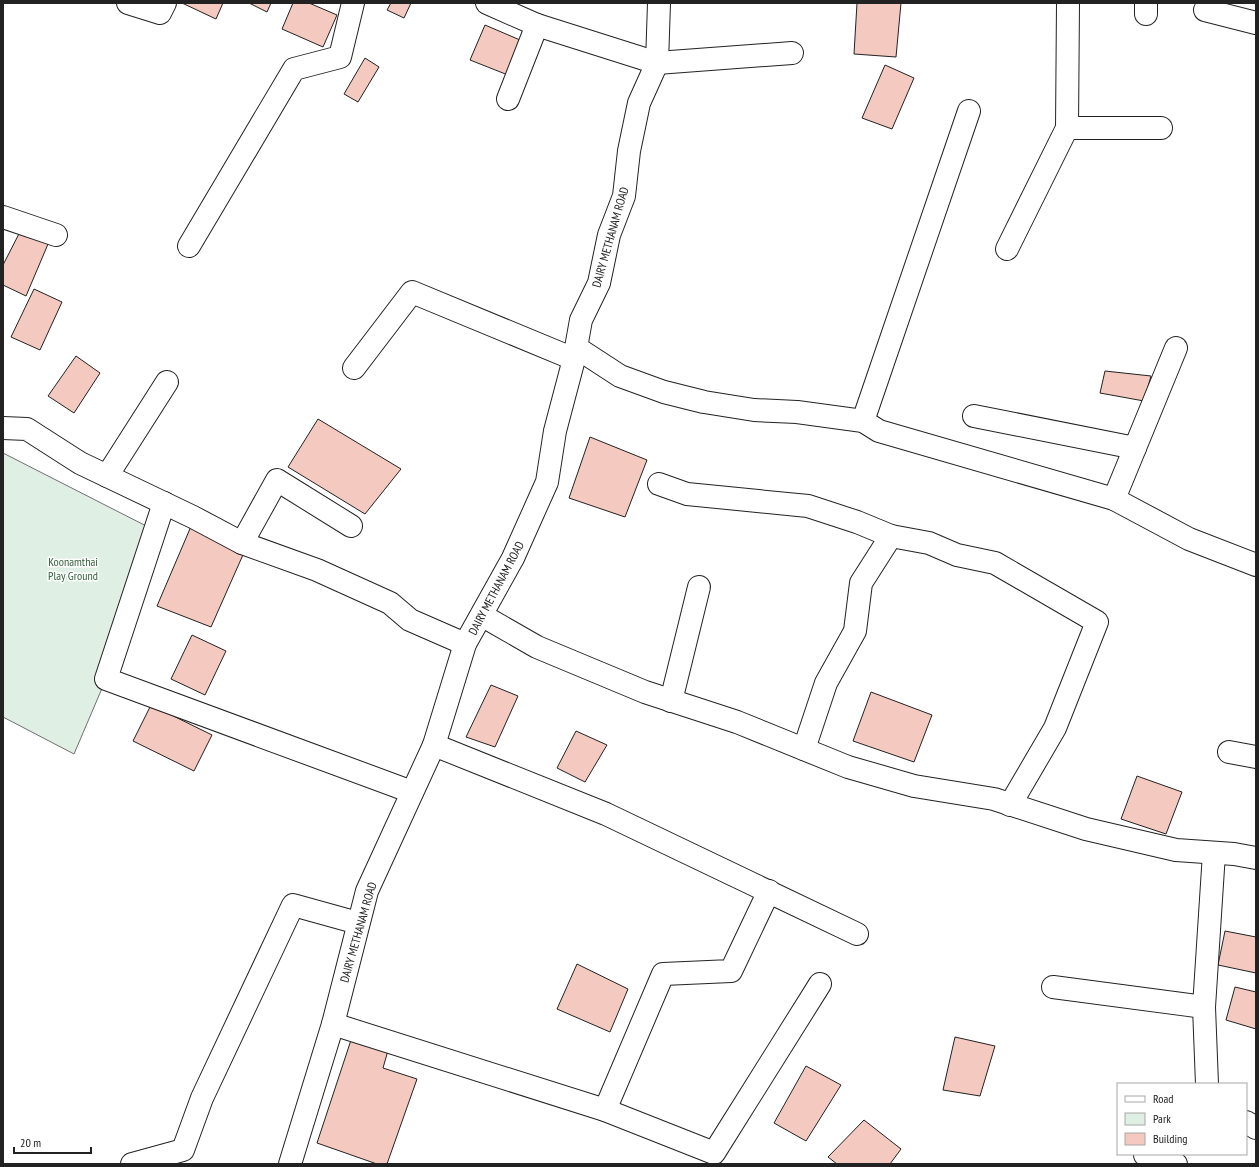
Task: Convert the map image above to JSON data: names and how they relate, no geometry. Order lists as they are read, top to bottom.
{
  "streets": {
    "street": ["DAIRY METHANAM ROAD"]
  },
  "parks": ["Koonamthai Play Ground"],
  "legend": ["Road", "Park", "Building"],
  "scale_bar": "20 m"
}
